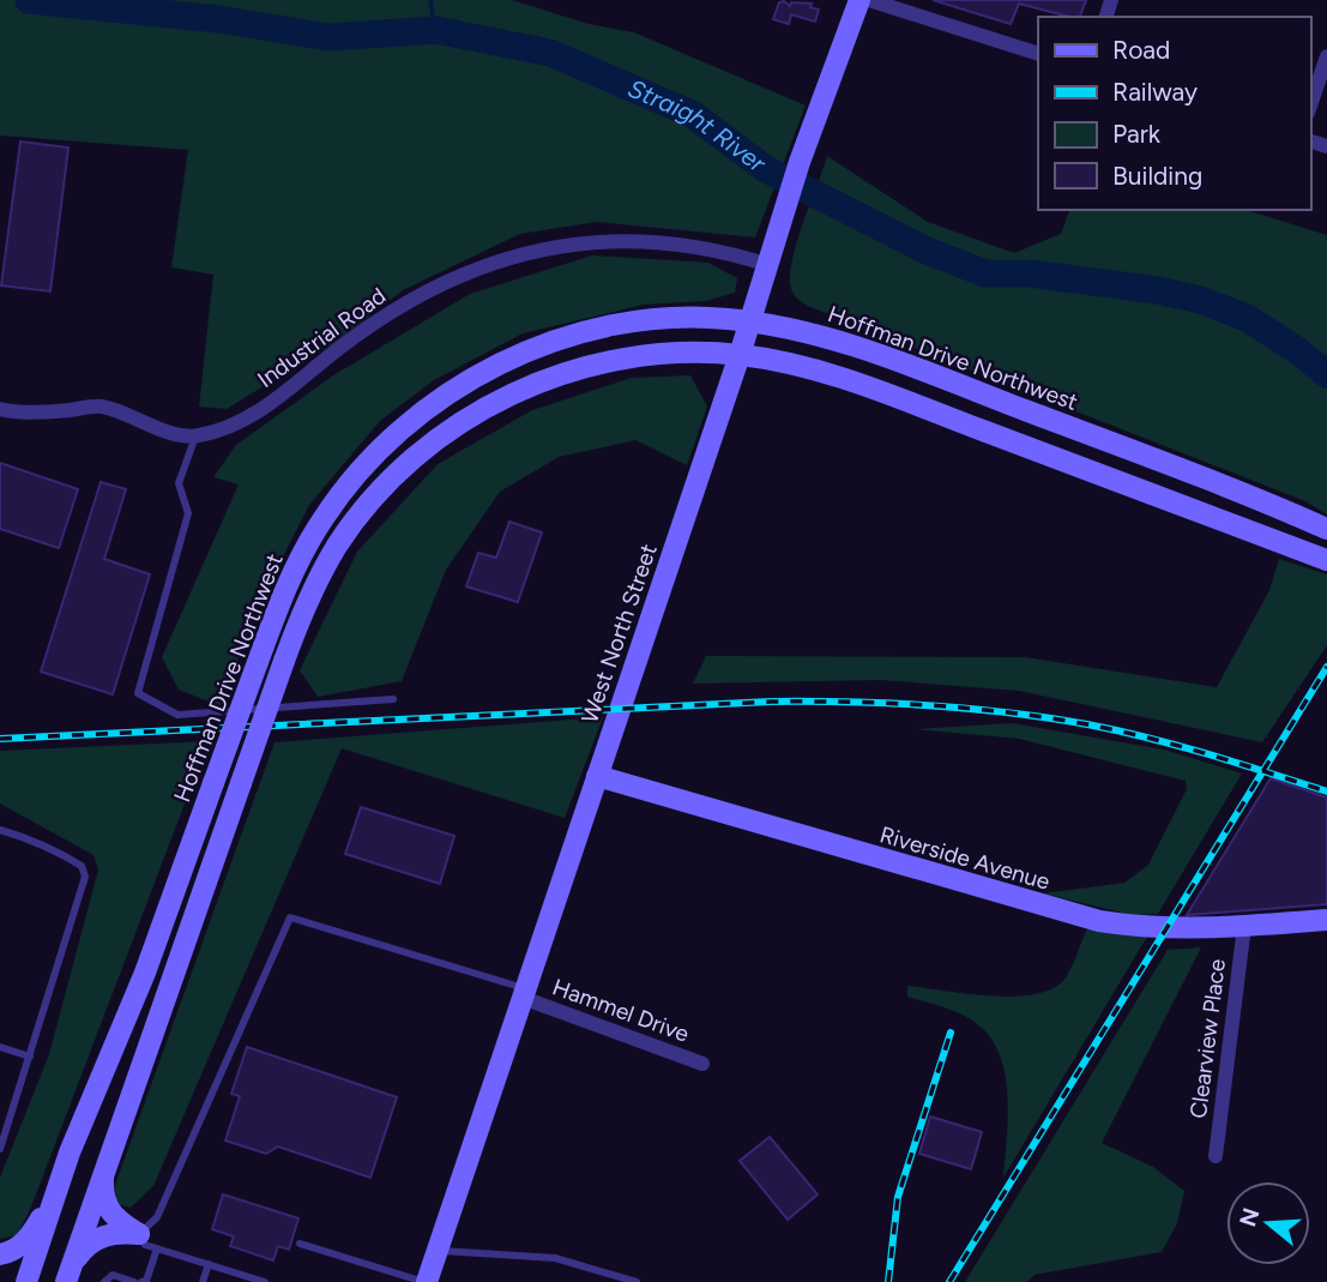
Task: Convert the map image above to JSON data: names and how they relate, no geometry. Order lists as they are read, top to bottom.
{
  "streets": {
    "main road": ["Hoffman Drive Northwest", "West North Street", "Riverside Avenue"],
    "street": ["Industrial Road", "Hammel Drive", "Clearview Place"]
  },
  "crossings": [
    ["Industrial Road", "West North Street"],
    ["Hoffman Drive Northwest", "West North Street"],
    ["West North Street", "Riverside Avenue"],
    ["West North Street", "Hammel Drive"],
    ["Riverside Avenue", "Clearview Place"]
  ],
  "water": ["Straight River"],
  "legend": [
    "Road",
    "Railway",
    "Park",
    "Building"
  ],
  "north": "left"
}
